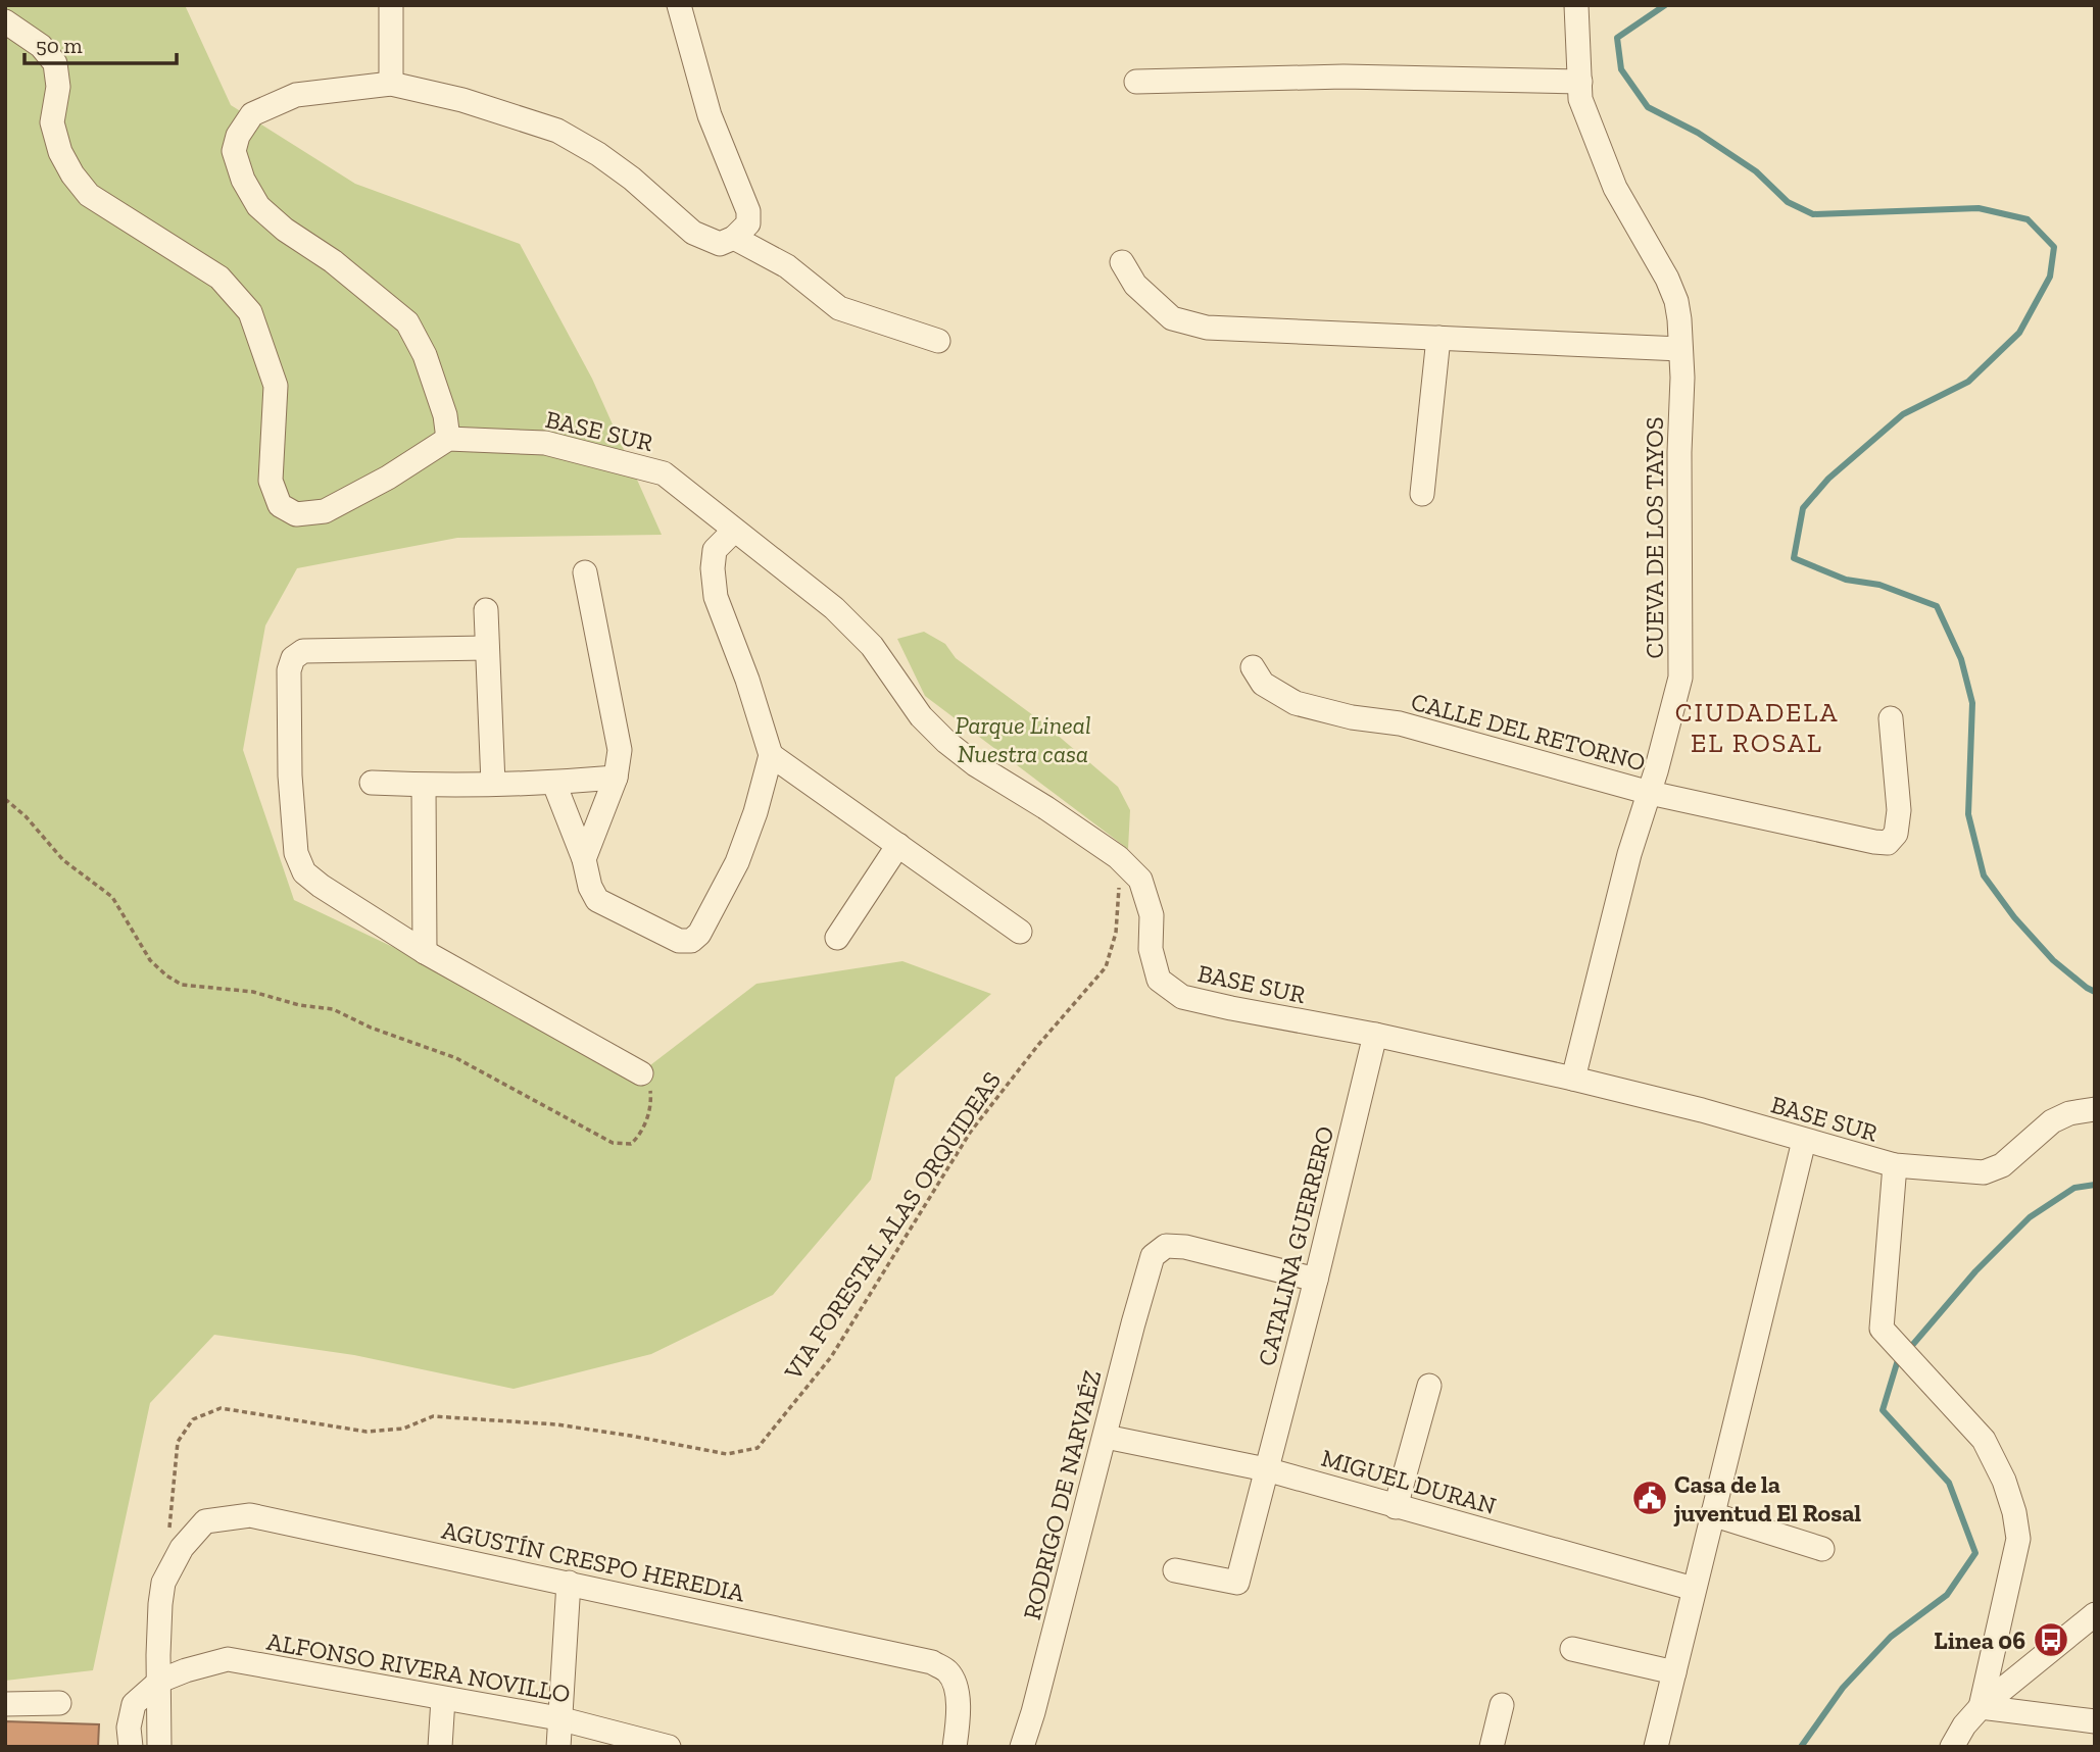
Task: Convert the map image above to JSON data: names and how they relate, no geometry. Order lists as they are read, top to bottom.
{
  "streets": {
    "street": [
      "BASE SUR",
      "CUEVA DE LOS TAYOS",
      "CALLE DEL RETORNO",
      "CATALINA GUERRERO",
      "MIGUEL DURAN",
      "RODRIGO DE NARVAÉZ",
      "AGUSTÍN CRESPO HEREDIA",
      "ALFONSO RIVERA NOVILLO"
    ],
    "path": ["VIA FORESTAL ALAS ORQUIDEAS"]
  },
  "crossings": [
    ["BASE SUR", "CUEVA DE LOS TAYOS"],
    ["BASE SUR", "VIA FORESTAL ALAS ORQUIDEAS"],
    ["BASE SUR", "CATALINA GUERRERO"],
    ["CUEVA DE LOS TAYOS", "CALLE DEL RETORNO"],
    ["CATALINA GUERRERO", "MIGUEL DURAN"],
    ["CATALINA GUERRERO", "RODRIGO DE NARVAÉZ"],
    ["MIGUEL DURAN", "RODRIGO DE NARVAÉZ"],
    ["AGUSTÍN CRESPO HEREDIA", "ALFONSO RIVERA NOVILLO"]
  ],
  "districts": ["CIUDADELA EL ROSAL"],
  "parks": ["Parque Lineal Nuestra casa"],
  "places": {
    "public building": ["Casa de la juventud El Rosal"],
    "bus stop": ["Linea 06"]
  },
  "scale_bar": "50 m"
}
